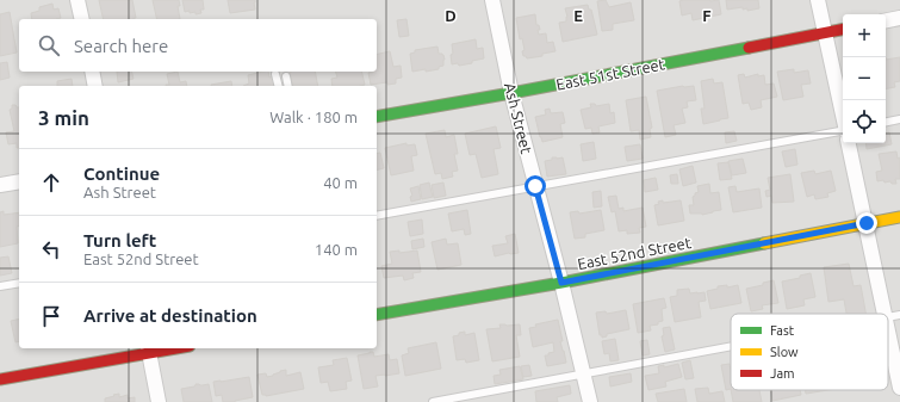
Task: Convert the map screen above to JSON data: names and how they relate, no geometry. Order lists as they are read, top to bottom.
{
  "streets": {
    "main road": ["East 51st Street", "East 52nd Street"],
    "street": ["Ash Street"]
  },
  "crossings": [
    ["East 51st Street", "Ash Street"],
    ["Ash Street", "East 52nd Street"]
  ],
  "legend": ["Fast", "Slow", "Jam"],
  "page": {
    "map_buttons": ["+", "−"],
    "search": "Search here",
    "heading": ["3 min", "Walk · 180 m"],
    "list": [
      ["Continue", "Ash Street", "40 m"],
      ["Turn left", "East 52nd Street", "140 m"],
      "Arrive at destination"
    ]
  },
  "grid": {
    "columns": ["D", "E", "F"]
  }
}
